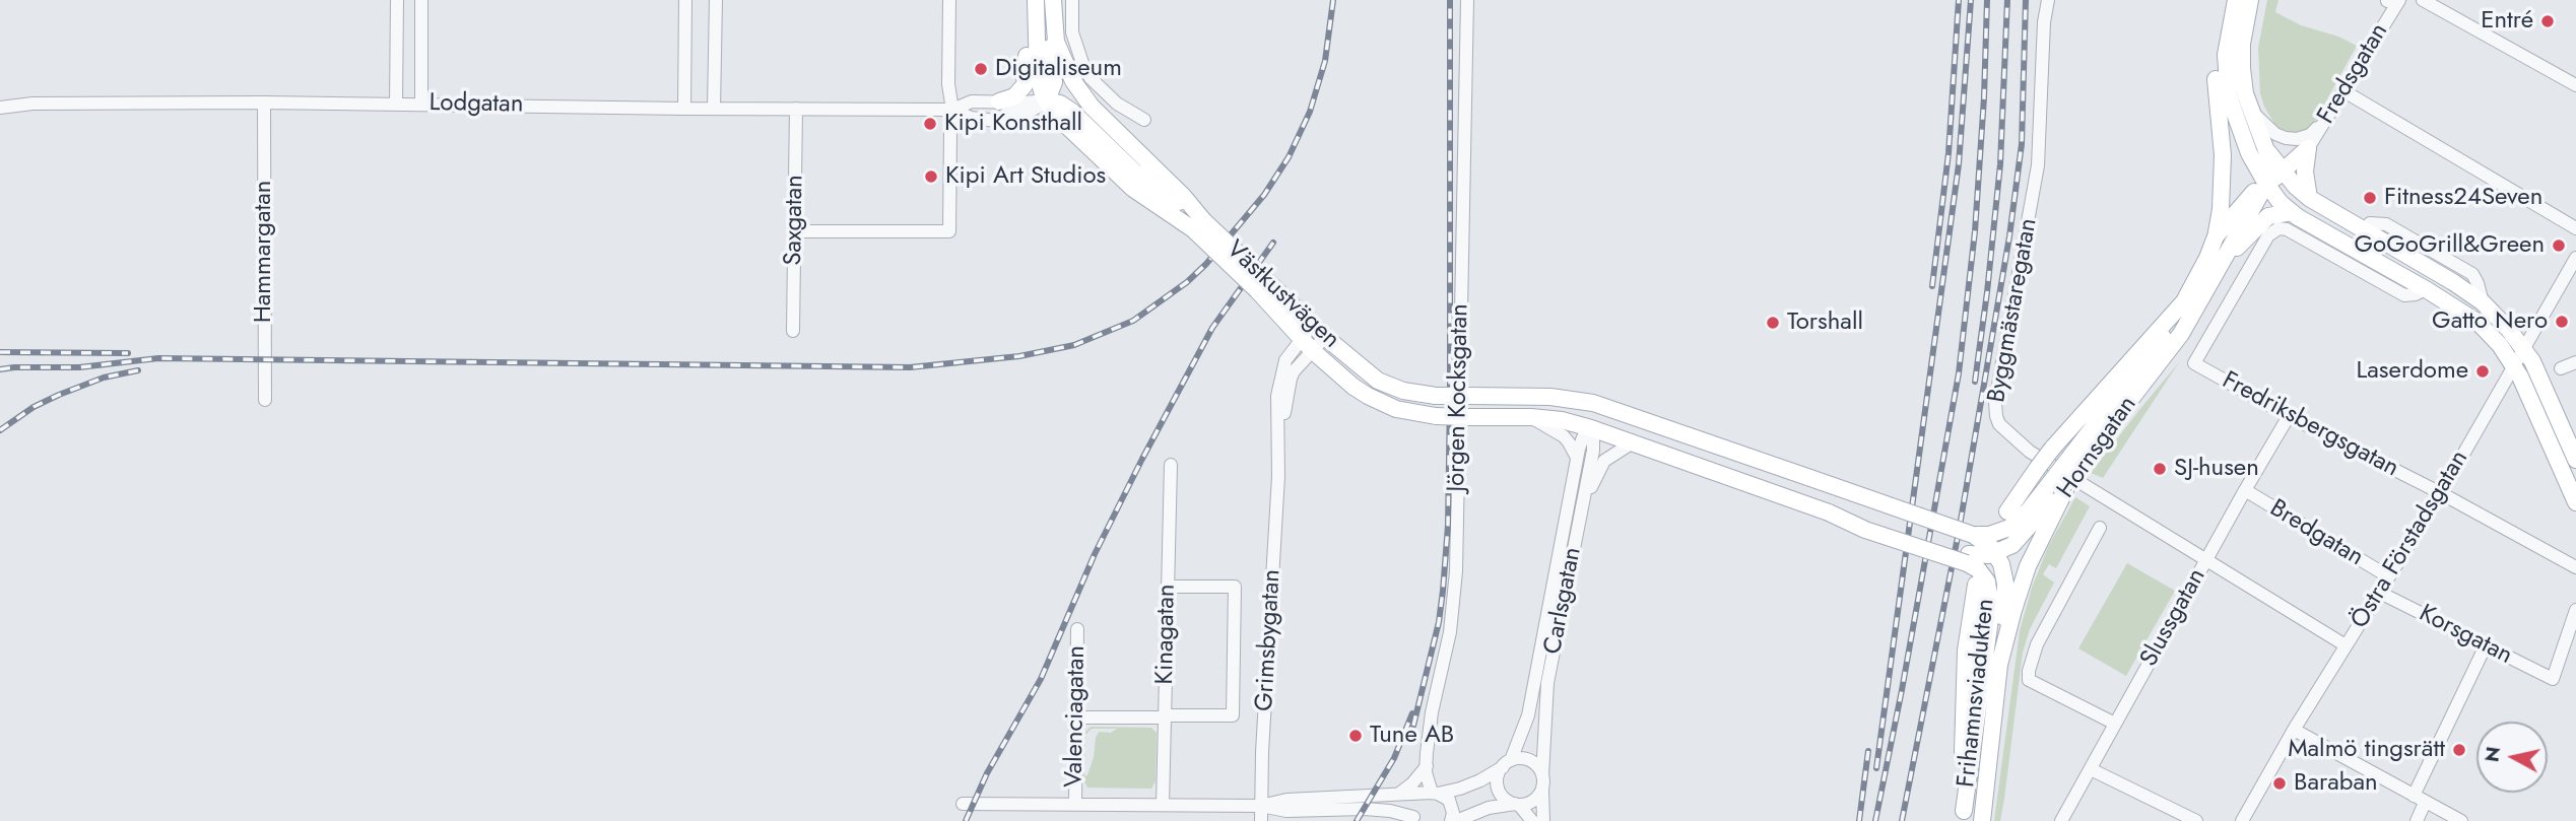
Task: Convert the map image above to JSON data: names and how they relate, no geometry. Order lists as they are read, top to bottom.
{
  "streets": {
    "main road": [
      "Västkustvägen",
      "Hornsgatan",
      "Carlsgatan",
      "Frihamnsviadukten"
    ],
    "street": [
      "Fredsgatan",
      "Lodgatan",
      "Saxgatan",
      "Hammargatan",
      "Byggmästaregatan",
      "Jörgen Kocksgatan",
      "Fredriksbergsgatan",
      "Bredgatan",
      "Östra Förstadsgatan",
      "Slussgatan",
      "Kinagatan",
      "Korsgatan",
      "Grimsbygatan",
      "Valenciagatan"
    ]
  },
  "crossings": [
    ["Lodgatan", "Saxgatan"],
    ["Lodgatan", "Hammargatan"],
    ["Lodgatan", "Västkustvägen"],
    ["Västkustvägen", "Carlsgatan"],
    ["Västkustvägen", "Grimsbygatan"],
    ["Byggmästaregatan", "Östra Förstadsgatan"],
    ["Byggmästaregatan", "Slussgatan"],
    ["Fredriksbergsgatan", "Östra Förstadsgatan"],
    ["Fredriksbergsgatan", "Slussgatan"],
    ["Hornsgatan", "Frihamnsviadukten"],
    ["Bredgatan", "Östra Förstadsgatan"],
    ["Bredgatan", "Slussgatan"],
    ["Östra Förstadsgatan", "Korsgatan"]
  ],
  "places": [
    "Entré",
    "Digitaliseum",
    "Kipi Konsthall",
    "Kipi Art Studios",
    "Fitness24Seven",
    "GoGoGrill&Green",
    "Gatto Nero",
    "Torshall",
    "Laserdome",
    "SJ-husen",
    "Tune AB",
    "Malmö tingsrätt",
    "Baraban"
  ],
  "north": "left"
}
